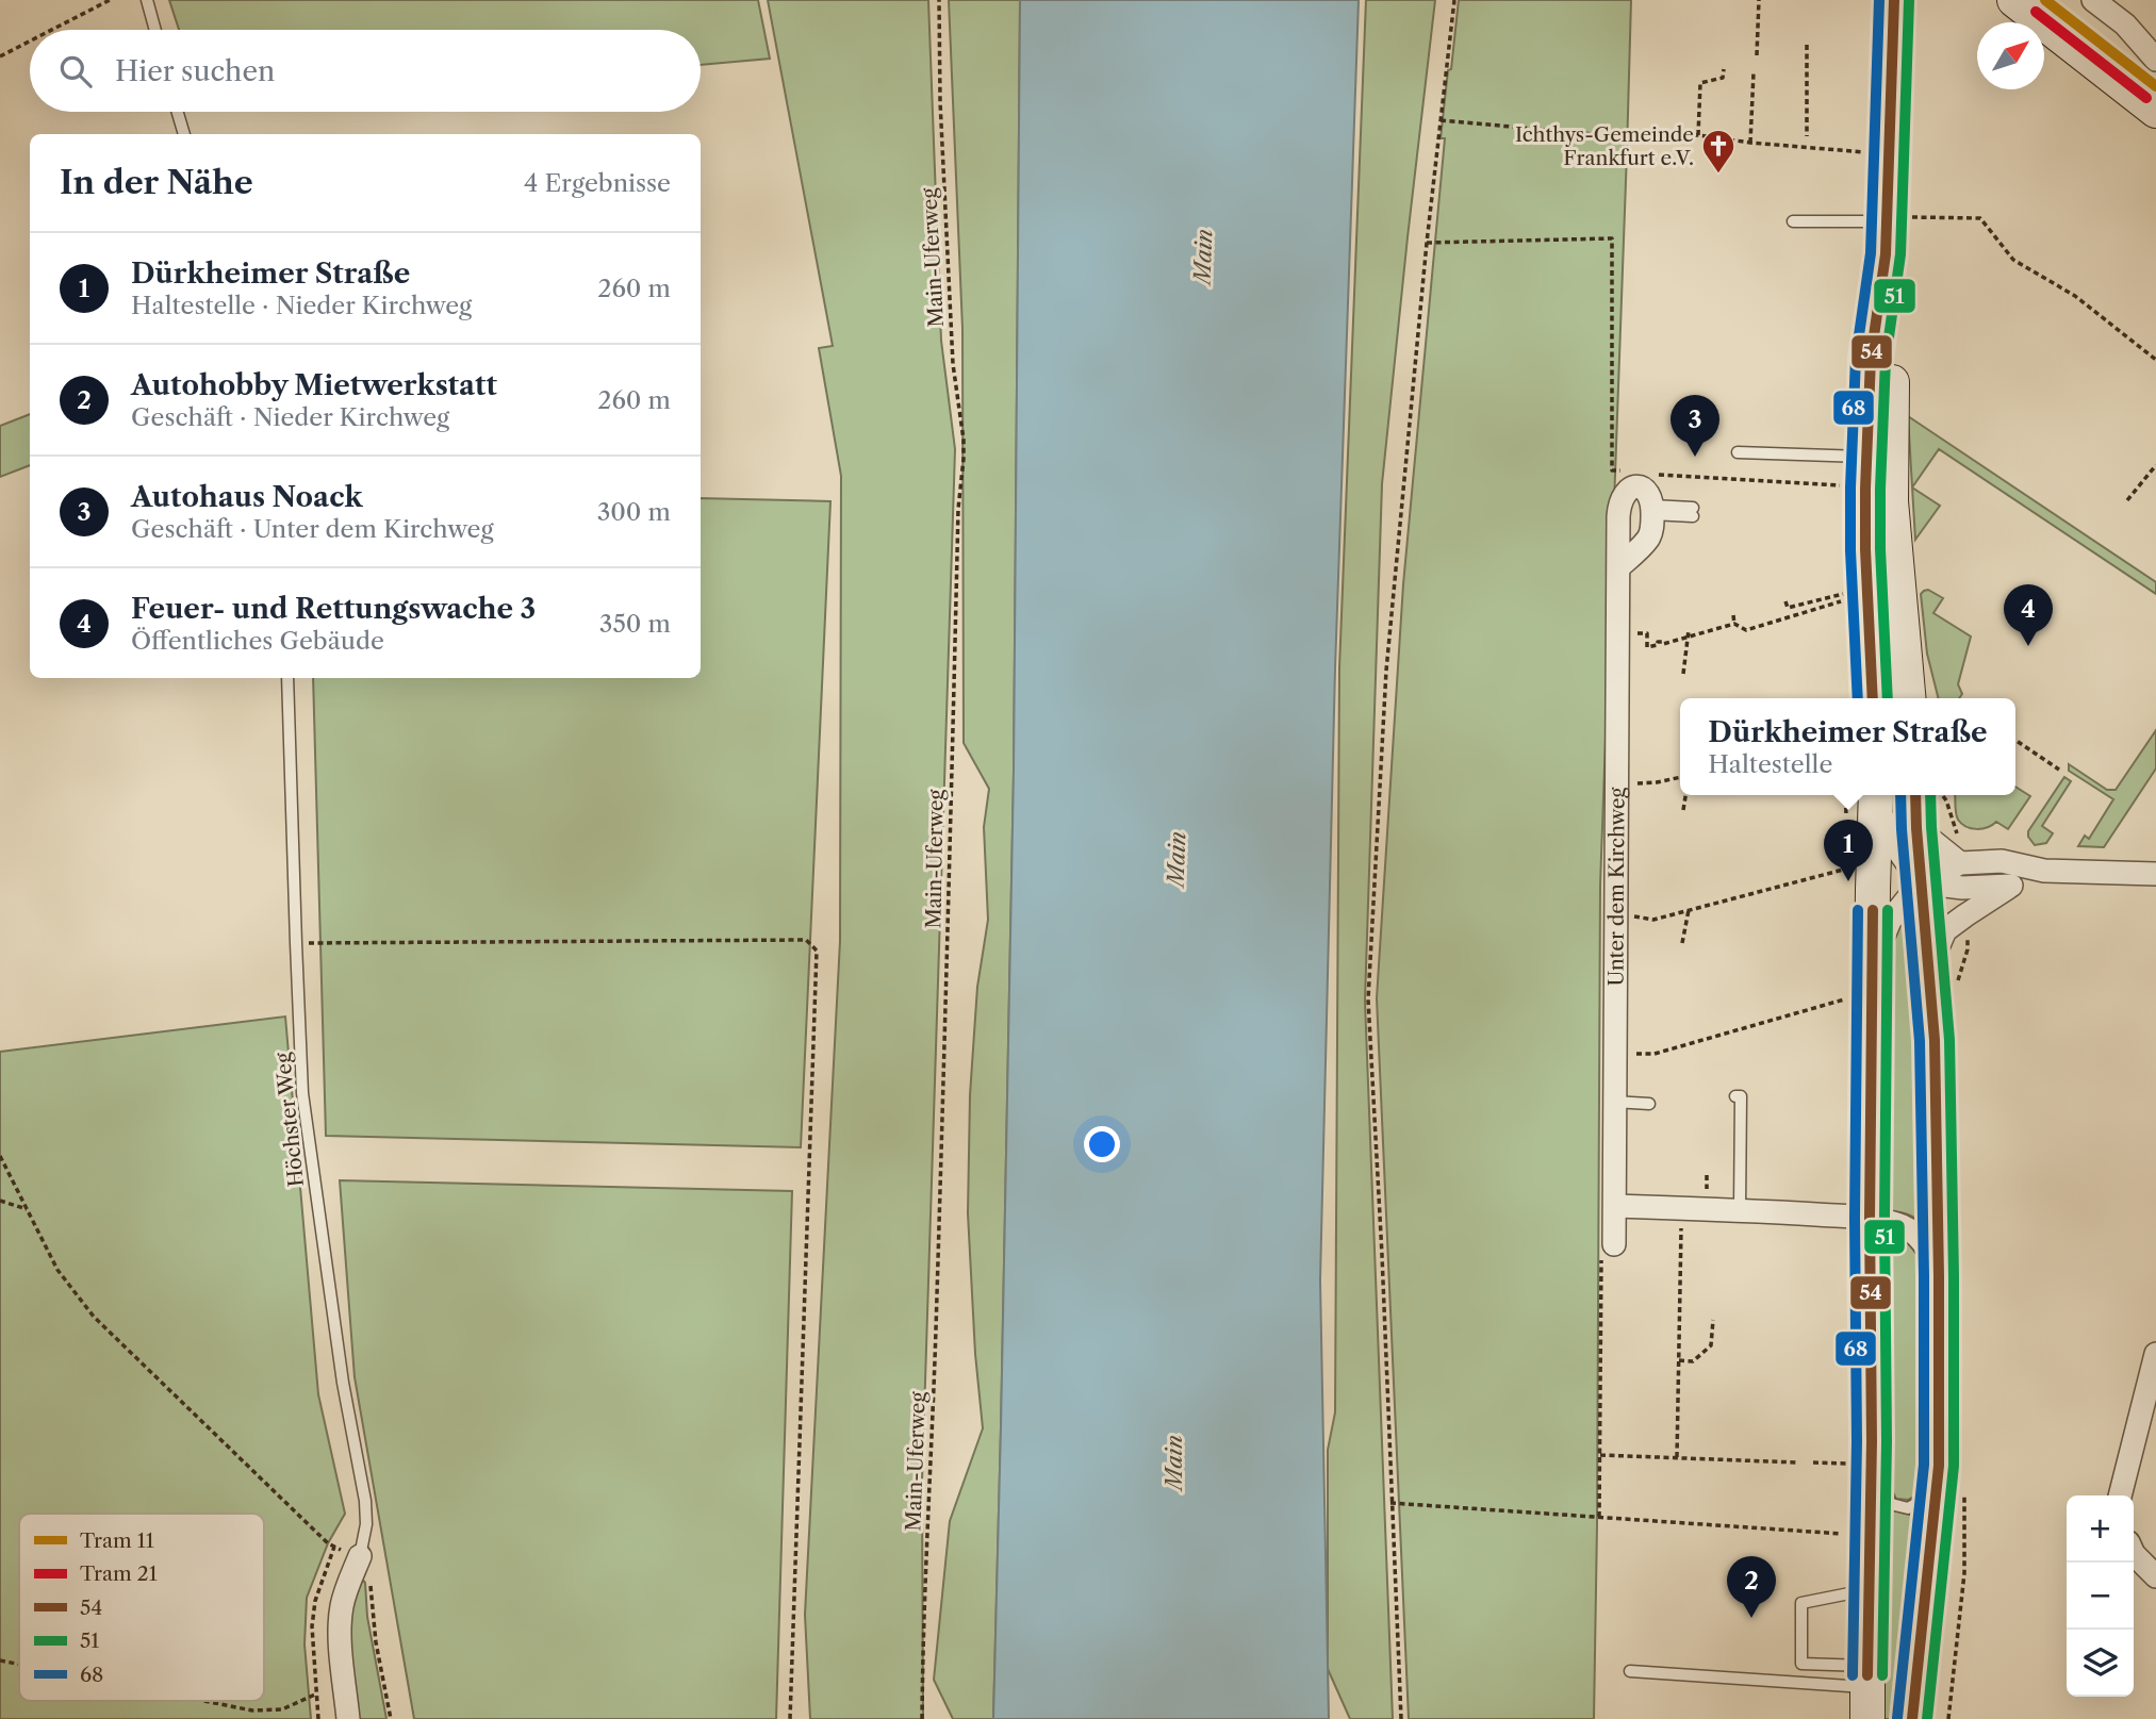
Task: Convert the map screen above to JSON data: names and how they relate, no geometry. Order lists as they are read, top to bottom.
{
  "streets": {
    "street": ["Unter dem Kirchweg"],
    "lane": ["Höchster Weg"],
    "path": ["Main-Uferweg"]
  },
  "water": ["Main"],
  "places": {
    "church": ["Ichthys-Gemeinde Frankfurt e.V."]
  },
  "lines": [
    "tram line 11",
    "transit line 54",
    "transit line 51",
    "transit line 68",
    "tram line 21"
  ],
  "legend": [
    "Tram 11",
    "Tram 21",
    "54",
    "51",
    "68"
  ],
  "north": "top right",
  "page": {
    "search": "Hier suchen",
    "heading": ["In der Nähe", "4 Ergebnisse"],
    "list": [
      {
        "mark": "1",
        "name": "Dürkheimer Straße",
        "note": "Haltestelle · Nieder Kirchweg",
        "value": "260 m"
      },
      {
        "mark": "2",
        "name": "Autohobby Mietwerkstatt",
        "note": "Geschäft · Nieder Kirchweg",
        "value": "260 m"
      },
      {
        "mark": "3",
        "name": "Autohaus Noack",
        "note": "Geschäft · Unter dem Kirchweg",
        "value": "300 m"
      },
      {
        "mark": "4",
        "name": "Feuer- und Rettungswache 3",
        "note": "Öffentliches Gebäude",
        "value": "350 m"
      }
    ],
    "pins": [
      "3",
      "4",
      "1",
      "2"
    ],
    "popup": ["Dürkheimer Straße", "Haltestelle"],
    "map_buttons": ["+", "−"]
  }
}
